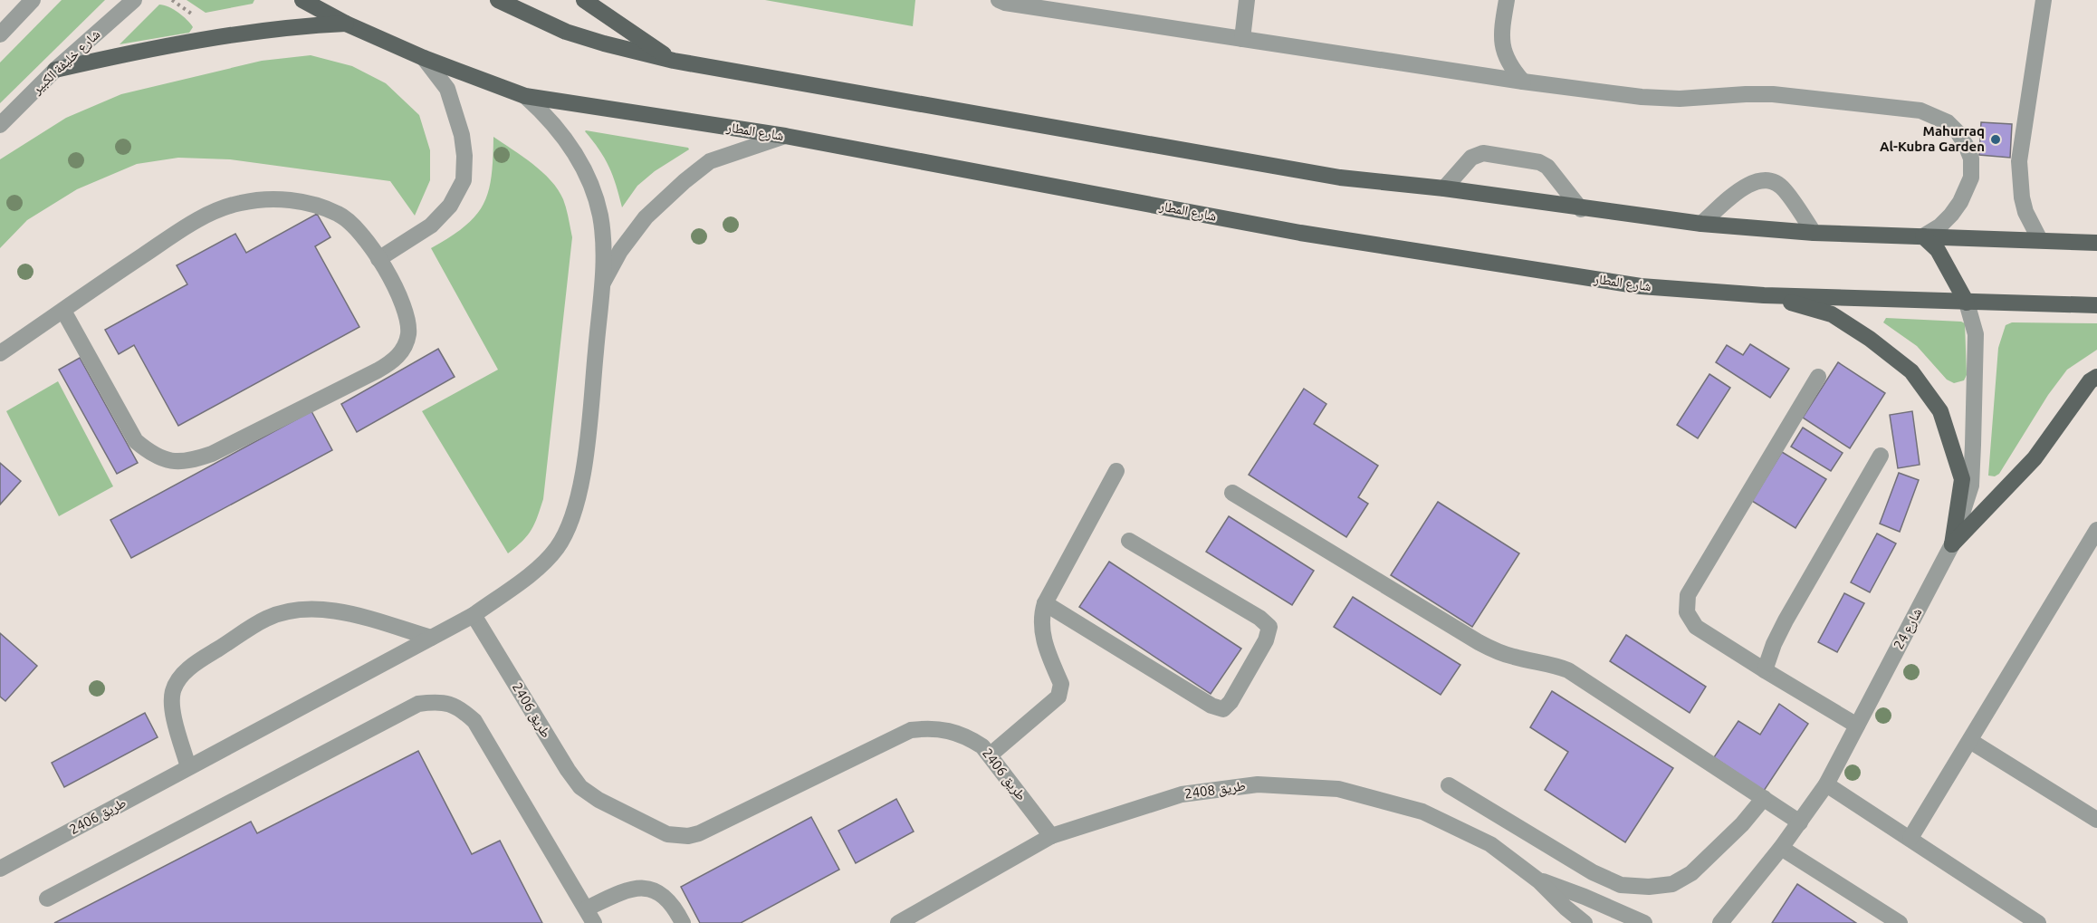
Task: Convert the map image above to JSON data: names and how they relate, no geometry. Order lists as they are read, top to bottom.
{
  "streets": {
    "main road": ["شارع المطار"],
    "street": [
      "شارع خليفة الكبير",
      "شارع 24",
      "طريق 2406",
      "طريق 2408"
    ]
  },
  "crossings": [
    ["شارع المطار", "شارع 24"],
    ["طريق 2406", "طريق 2408"]
  ],
  "places": ["Mahurraq Al-Kubra Garden"]
}
